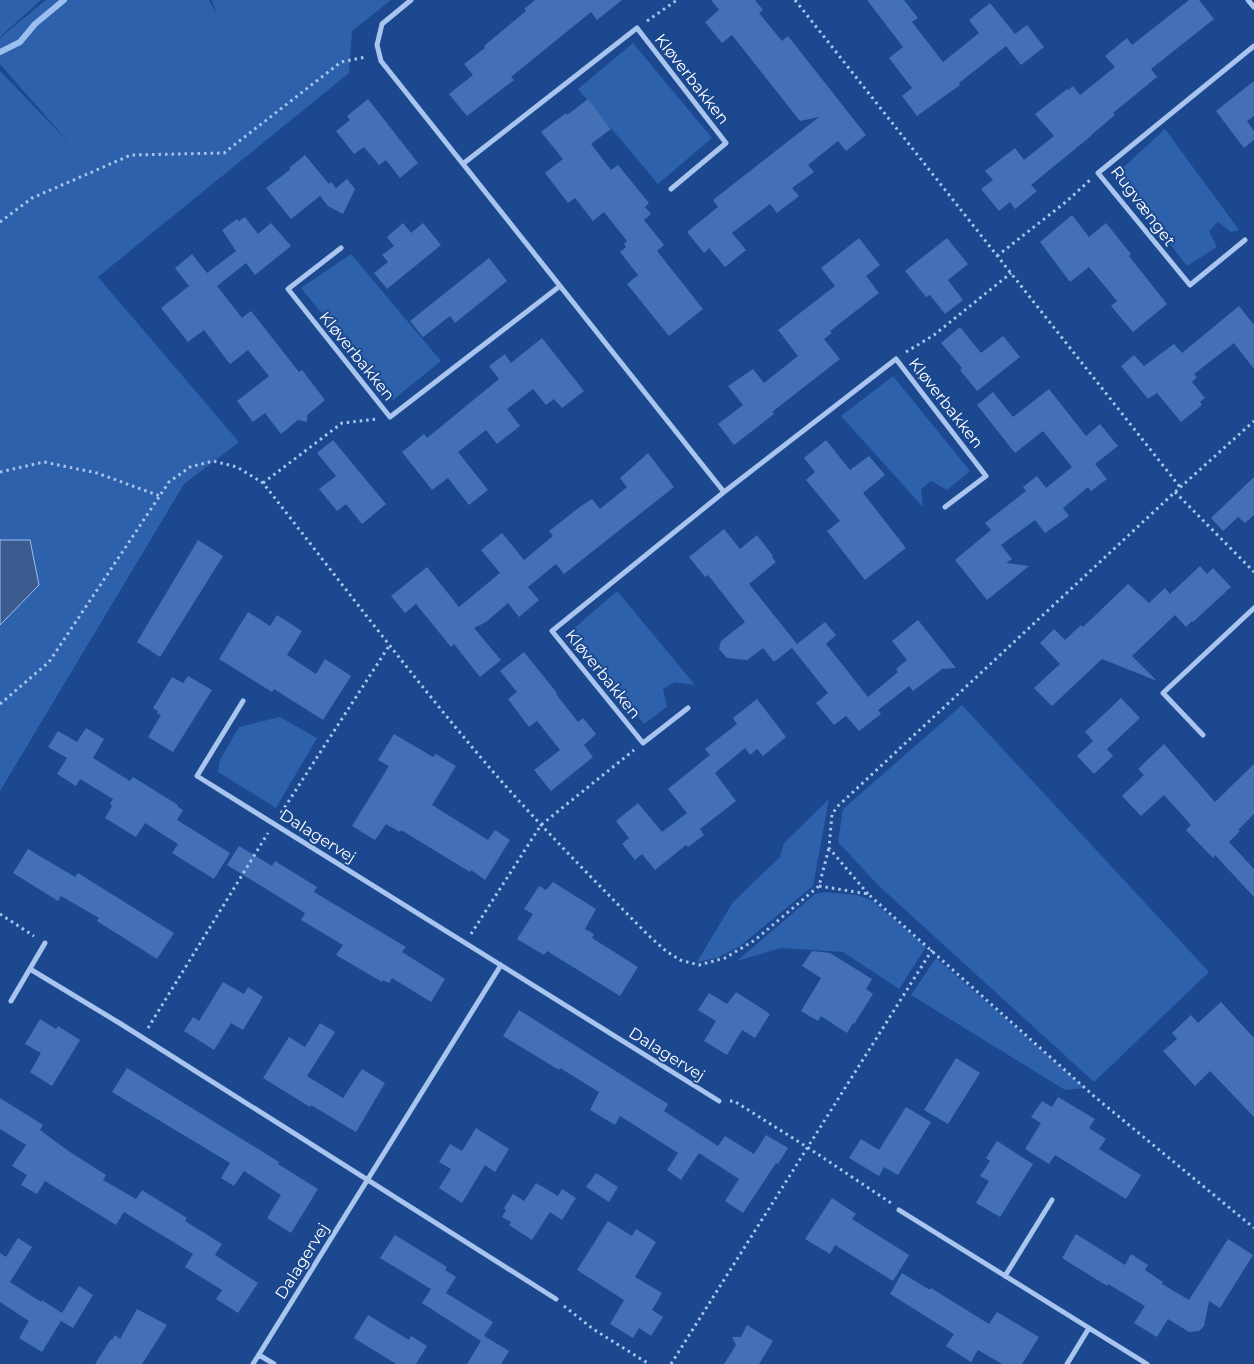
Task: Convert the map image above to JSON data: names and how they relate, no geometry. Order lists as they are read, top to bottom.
{
  "streets": {
    "street": ["Kløverbakken", "Rugvænget", "Dalagervej"]
  }
}
